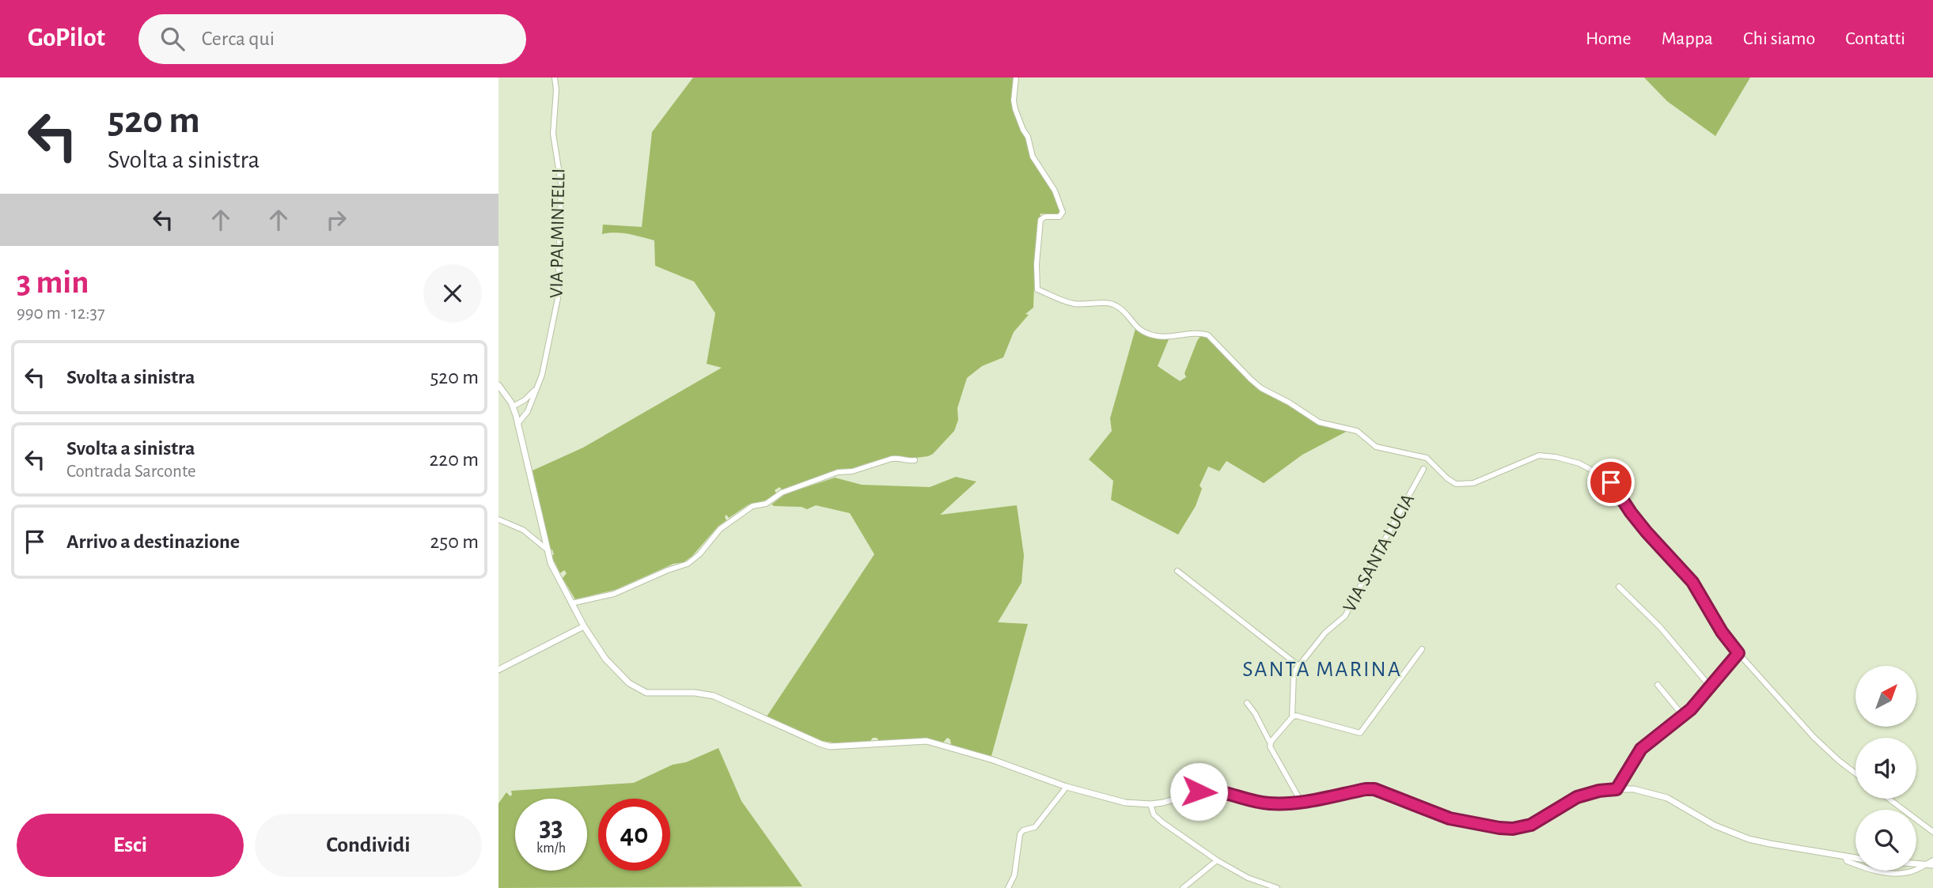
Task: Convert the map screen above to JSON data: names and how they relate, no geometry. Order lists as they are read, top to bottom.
{
  "streets": {
    "street": ["VIA PALMINTELLI", "VIA SANTA LUCIA"]
  },
  "districts": ["SANTA MARINA"],
  "north": "top right",
  "page": {
    "header": "GoPilot",
    "search": "Cerca qui",
    "nav": [
      "Home",
      "Mappa",
      "Chi siamo",
      "Contatti"
    ],
    "turn": ["520 m", "Svolta a sinistra"],
    "heading": ["3 min", "990 m · 12:37"],
    "list": [
      {
        "name": "Svolta a sinistra",
        "value": "520 m"
      },
      {
        "name": "Svolta a sinistra",
        "note": "Contrada Sarconte",
        "value": "220 m"
      },
      {
        "name": "Arrivo a destinazione",
        "value": "250 m"
      }
    ],
    "speed": "33 km/h",
    "limit": "40",
    "buttons": ["Esci", "Condividi"]
  }
}
